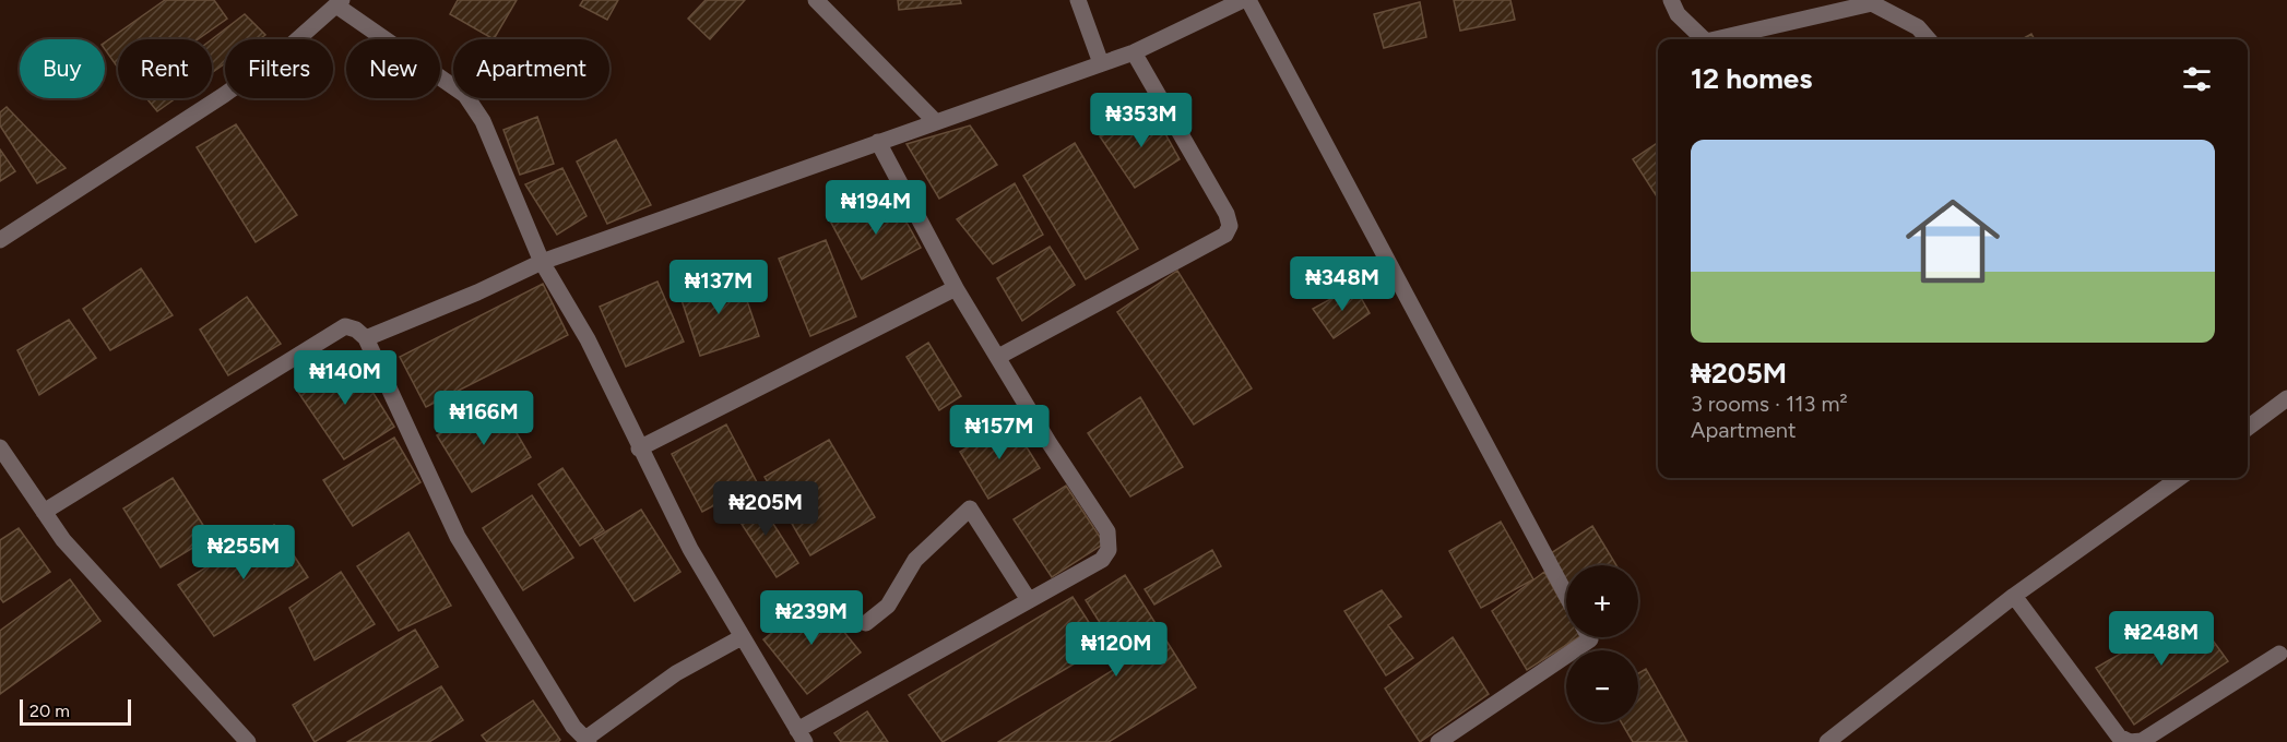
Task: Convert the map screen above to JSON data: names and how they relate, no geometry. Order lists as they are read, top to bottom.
{
  "scale_bar": "20 m",
  "page": {
    "chip": [
      "Buy",
      "Rent",
      "Filters",
      "New",
      "Apartment"
    ],
    "heading": "12 homes",
    "price": [
      "₦353M",
      "₦194M",
      "₦348M",
      "₦137M",
      "₦140M",
      "₦166M",
      "₦157M",
      "₦205M",
      "₦255M",
      "₦239M",
      "₦248M",
      "₦120M"
    ],
    "list": [
      {
        "name": "₦205M",
        "note": "3 rooms · 113 m² · Apartment"
      }
    ],
    "map_buttons": ["+", "−"],
    "scale": "20 m"
  }
}
